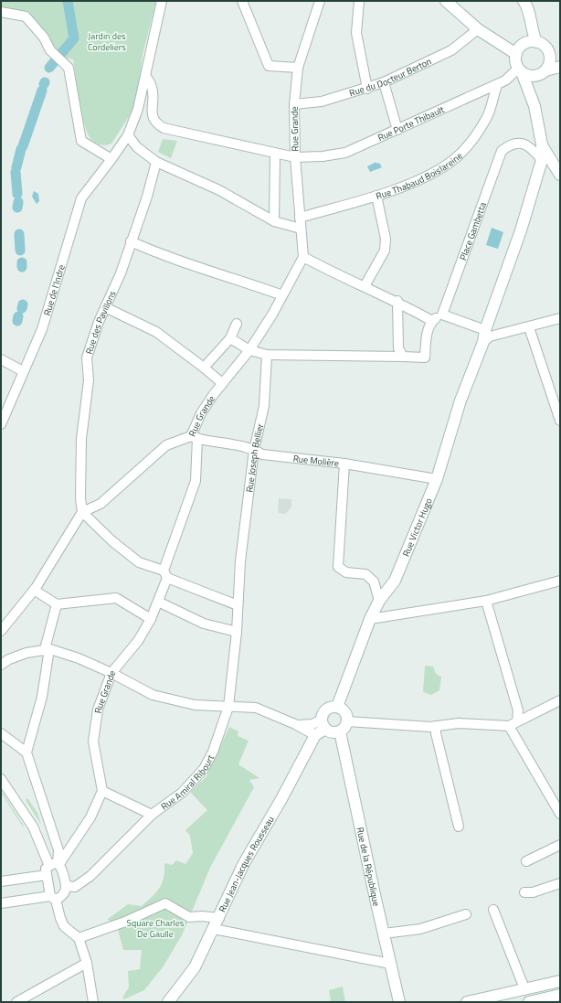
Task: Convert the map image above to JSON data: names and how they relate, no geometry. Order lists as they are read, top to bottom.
{
  "streets": {
    "main road": ["Rue Victor Hugo", "Rue Jean-Jacques Rousseau", "Rue de la République"],
    "street": [
      "Rue du Docteur Berton",
      "Rue Porte Thibault",
      "Rue Grande",
      "Rue Thabaud Boislareine",
      "Place Gambetta",
      "Rue de l'Indre",
      "Rue des Pavillons",
      "Rue Joseph Bellier",
      "Rue Molière",
      "Rue Amiral Ribourt"
    ]
  },
  "crossings": [
    ["Rue du Docteur Berton", "Rue Grande"],
    ["Rue Porte Thibault", "Rue Grande"],
    ["Rue Porte Thibault", "Rue Thabaud Boislareine"],
    ["Rue Porte Thibault", "Rue de l'Indre"],
    ["Rue Grande", "Rue Thabaud Boislareine"],
    ["Rue Grande", "Rue Molière"],
    ["Rue Joseph Bellier", "Rue Molière"],
    ["Rue Joseph Bellier", "Rue Amiral Ribourt"],
    ["Rue Molière", "Rue Victor Hugo"],
    ["Rue Victor Hugo", "Rue Jean-Jacques Rousseau"],
    ["Rue Victor Hugo", "Rue de la République"],
    ["Rue Jean-Jacques Rousseau", "Rue de la République"]
  ],
  "parks": ["Jardin des Cordeliers", "Square Charles De Gaulle"]
}
